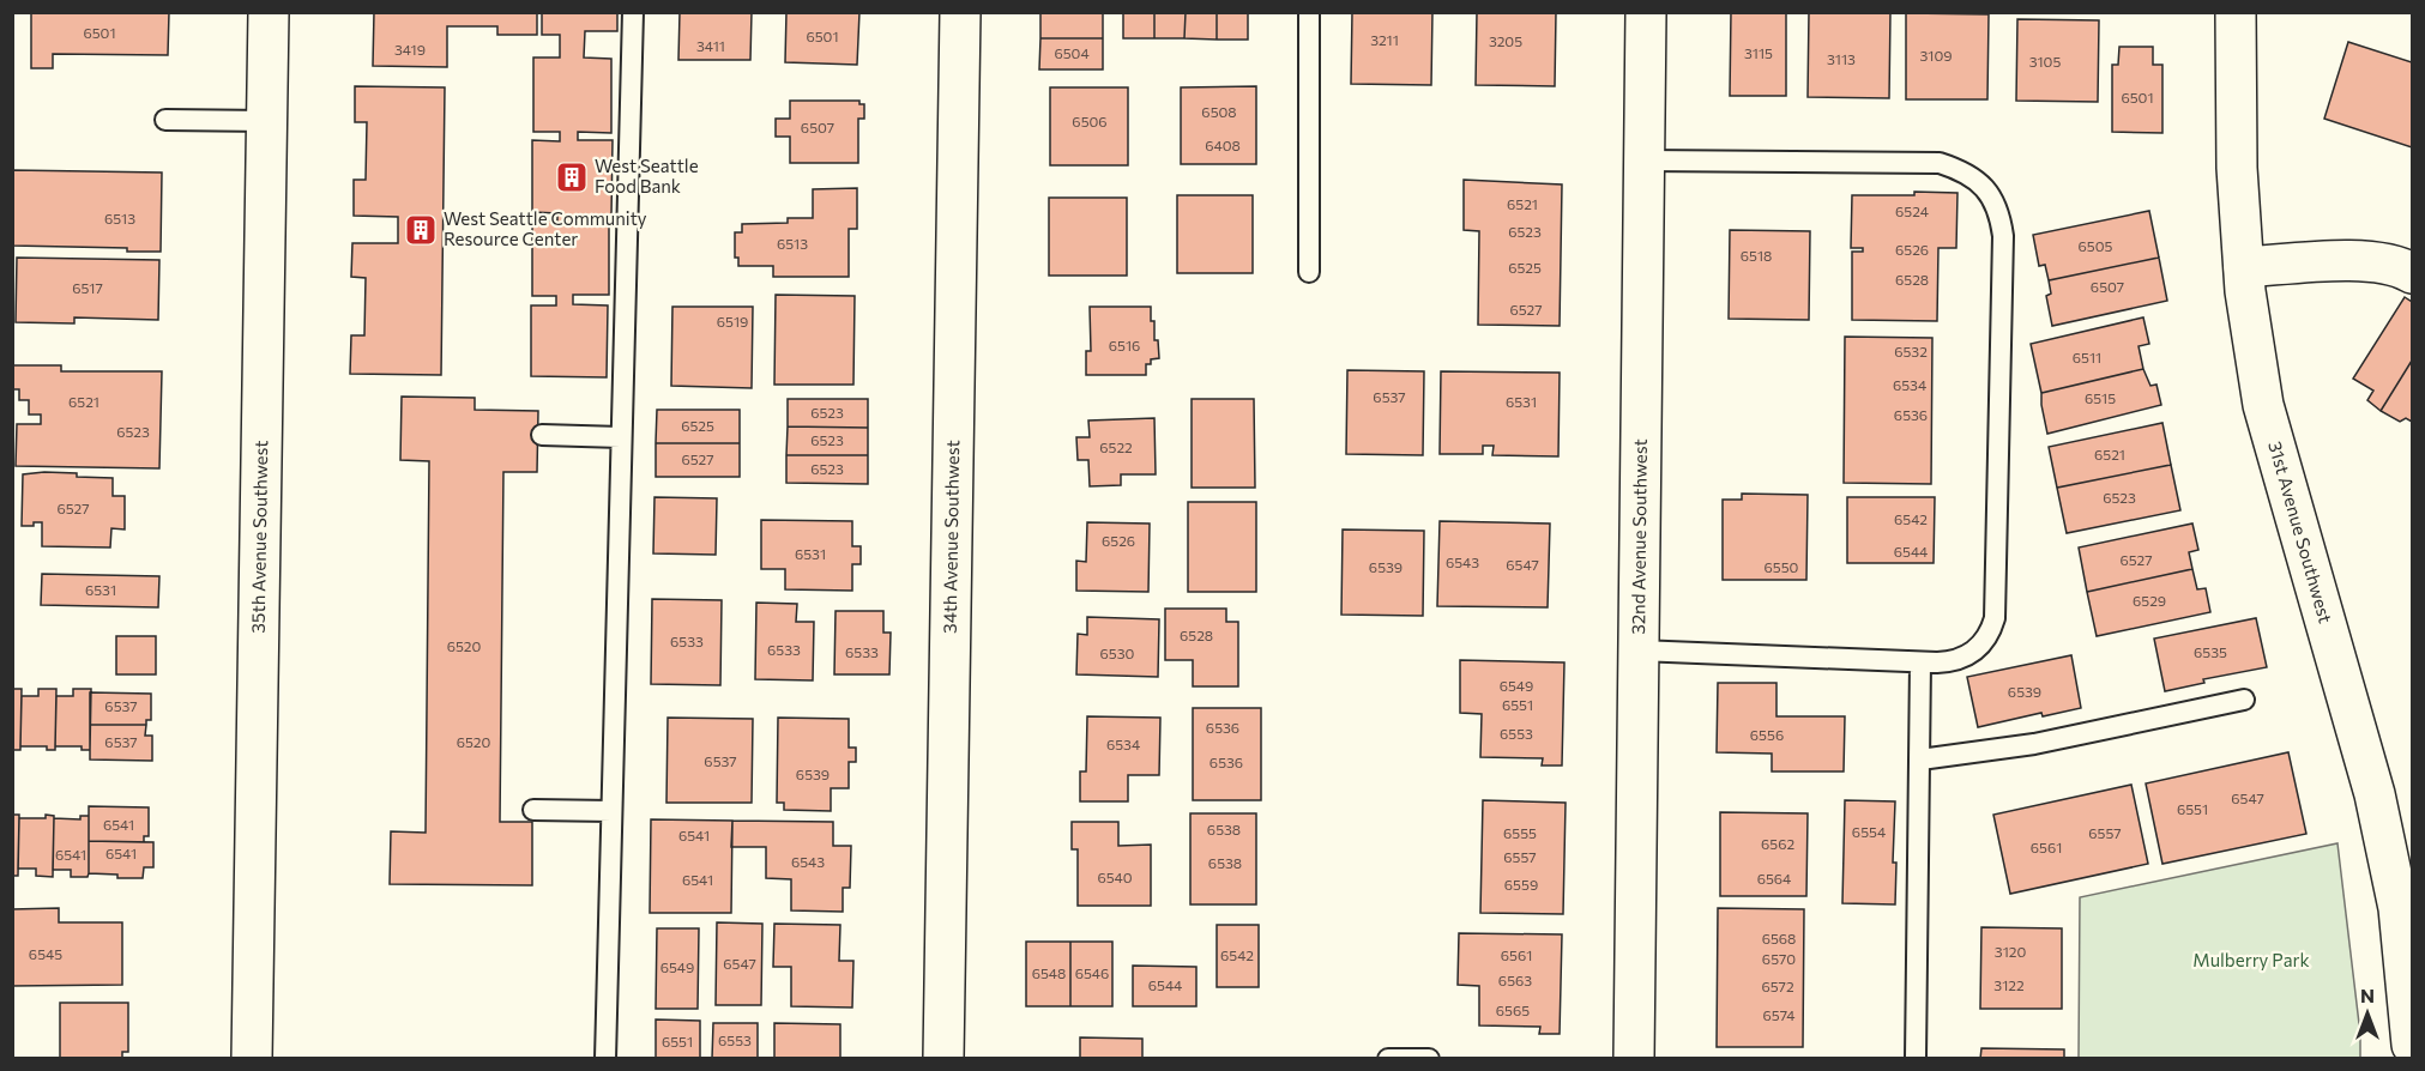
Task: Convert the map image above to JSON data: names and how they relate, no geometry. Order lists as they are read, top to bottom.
{
  "streets": {
    "street": [
      "31st Avenue Southwest",
      "35th Avenue Southwest",
      "34th Avenue Southwest",
      "32nd Avenue Southwest"
    ]
  },
  "parks": ["Mulberry Park"],
  "places": {
    "building": ["West Seattle Food Bank", "West Seattle Community Resource Center"]
  },
  "house_numbers": [
    "6501",
    "6501",
    "3211",
    "3205",
    "3411",
    "3419",
    "6504",
    "3115",
    "3109",
    "3113",
    "3105",
    "6501",
    "6508",
    "6506",
    "6507",
    "6408",
    "6521",
    "6524",
    "6513",
    "6523",
    "6513",
    "6505",
    "6526",
    "6518",
    "6525",
    "6528",
    "6507",
    "6517",
    "6527",
    "6519",
    "6516",
    "6532",
    "6511",
    "6534",
    "6537",
    "6515",
    "6521",
    "6531",
    "6523",
    "6536",
    "6525",
    "6523",
    "6523",
    "6522",
    "6521",
    "6527",
    "6523",
    "6523",
    "6527",
    "6542",
    "6526",
    "6544",
    "6531",
    "6527",
    "6543",
    "6547",
    "6539",
    "6550",
    "6531",
    "6529",
    "6528",
    "6533",
    "6520",
    "6533",
    "6533",
    "6535",
    "6530",
    "6549",
    "6539",
    "6551",
    "6537",
    "6536",
    "6553",
    "6556",
    "6537",
    "6520",
    "6534",
    "6537",
    "6536",
    "6539",
    "6547",
    "6551",
    "6541",
    "6538",
    "6554",
    "6555",
    "6557",
    "6541",
    "6562",
    "6561",
    "6541",
    "6541",
    "6557",
    "6543",
    "6538",
    "6540",
    "6564",
    "6541",
    "6559",
    "6568",
    "3120",
    "6545",
    "6542",
    "6561",
    "6570",
    "6547",
    "6549",
    "6548",
    "6546",
    "6563",
    "6544",
    "3122",
    "6572",
    "6565",
    "6574",
    "6553",
    "6551"
  ],
  "north": "top"
}
